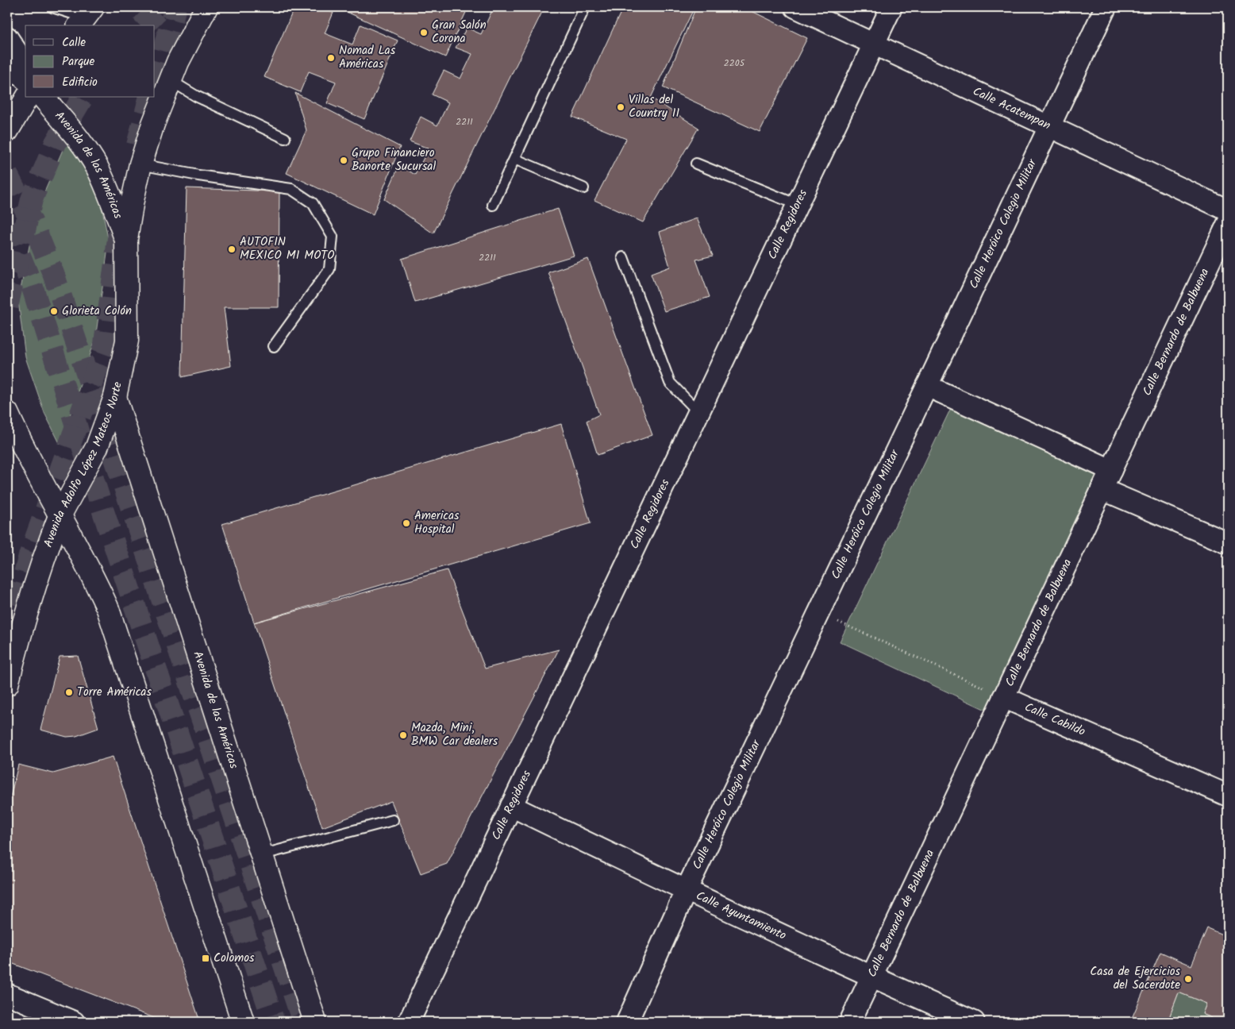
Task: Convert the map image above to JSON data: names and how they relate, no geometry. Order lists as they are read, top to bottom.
{
  "streets": {
    "main road": ["Avenida de las Américas", "Avenida Adolfo López Mateos Norte"],
    "street": [
      "Calle Acatempan",
      "Calle Regidores",
      "Calle Heróico Colegio Militar",
      "Calle Bernardo de Balbuena",
      "Calle Cabildo",
      "Calle Ayuntamiento"
    ]
  },
  "crossings": [
    ["Calle Acatempan", "Calle Regidores"],
    ["Calle Acatempan", "Calle Heróico Colegio Militar"],
    ["Avenida de las Américas", "Avenida Adolfo López Mateos Norte"],
    ["Calle Regidores", "Calle Ayuntamiento"],
    ["Calle Heróico Colegio Militar", "Calle Ayuntamiento"],
    ["Calle Bernardo de Balbuena", "Calle Cabildo"],
    ["Calle Bernardo de Balbuena", "Calle Ayuntamiento"]
  ],
  "places": {
    "other": [
      "Gran Salón Corona",
      "Nomad Las Américas",
      "Villas del Country II",
      "Grupo Financiero Banorte Sucursal",
      "AUTOFIN MEXICO MI MOTO",
      "Glorieta Colón",
      "Americas Hospital",
      "Torre Américas",
      "Mazda, Mini, BMW Car dealers",
      "Casa de Ejercicios del Sacerdote"
    ],
    "transit": ["Colomos"]
  },
  "house_numbers": ["2205", "2211", "2211"],
  "legend": ["Calle", "Parque", "Edificio"]
}
